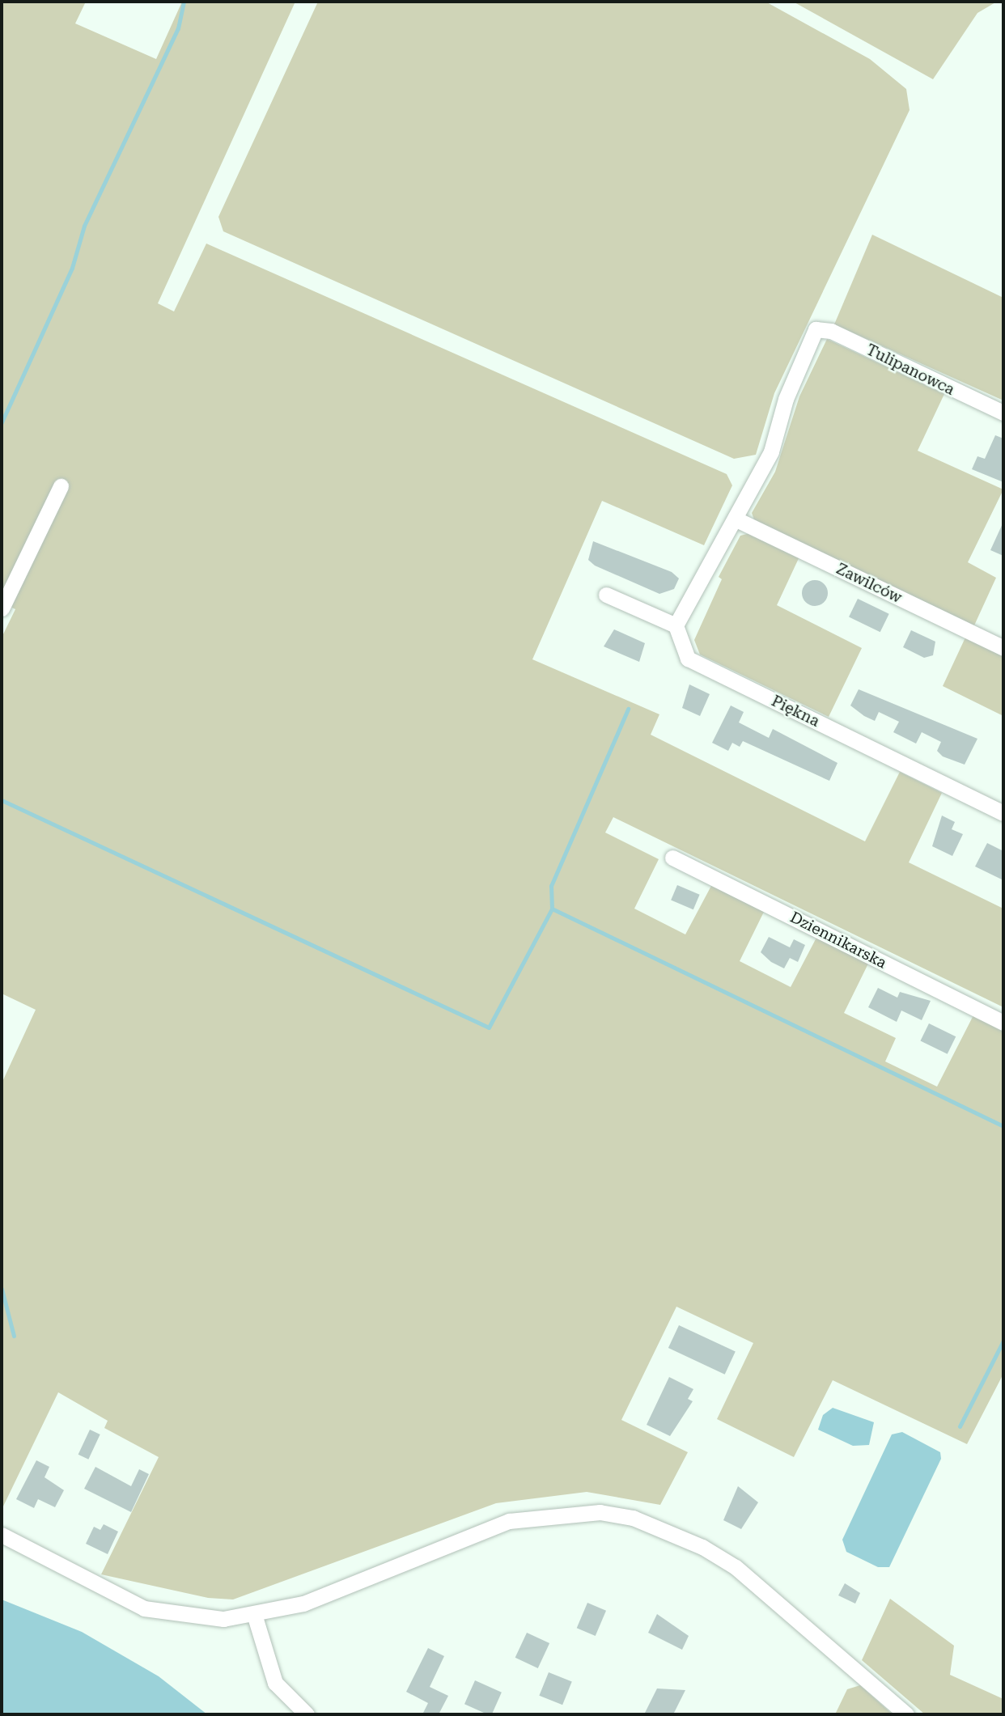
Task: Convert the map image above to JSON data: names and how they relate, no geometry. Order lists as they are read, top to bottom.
{
  "streets": {
    "street": [
      "Tulipanowca",
      "Zawilców",
      "Piękna",
      "Dziennikarska"
    ]
  },
  "crossings": [
    ["Tulipanowca", "Zawilców"]
  ]
}
